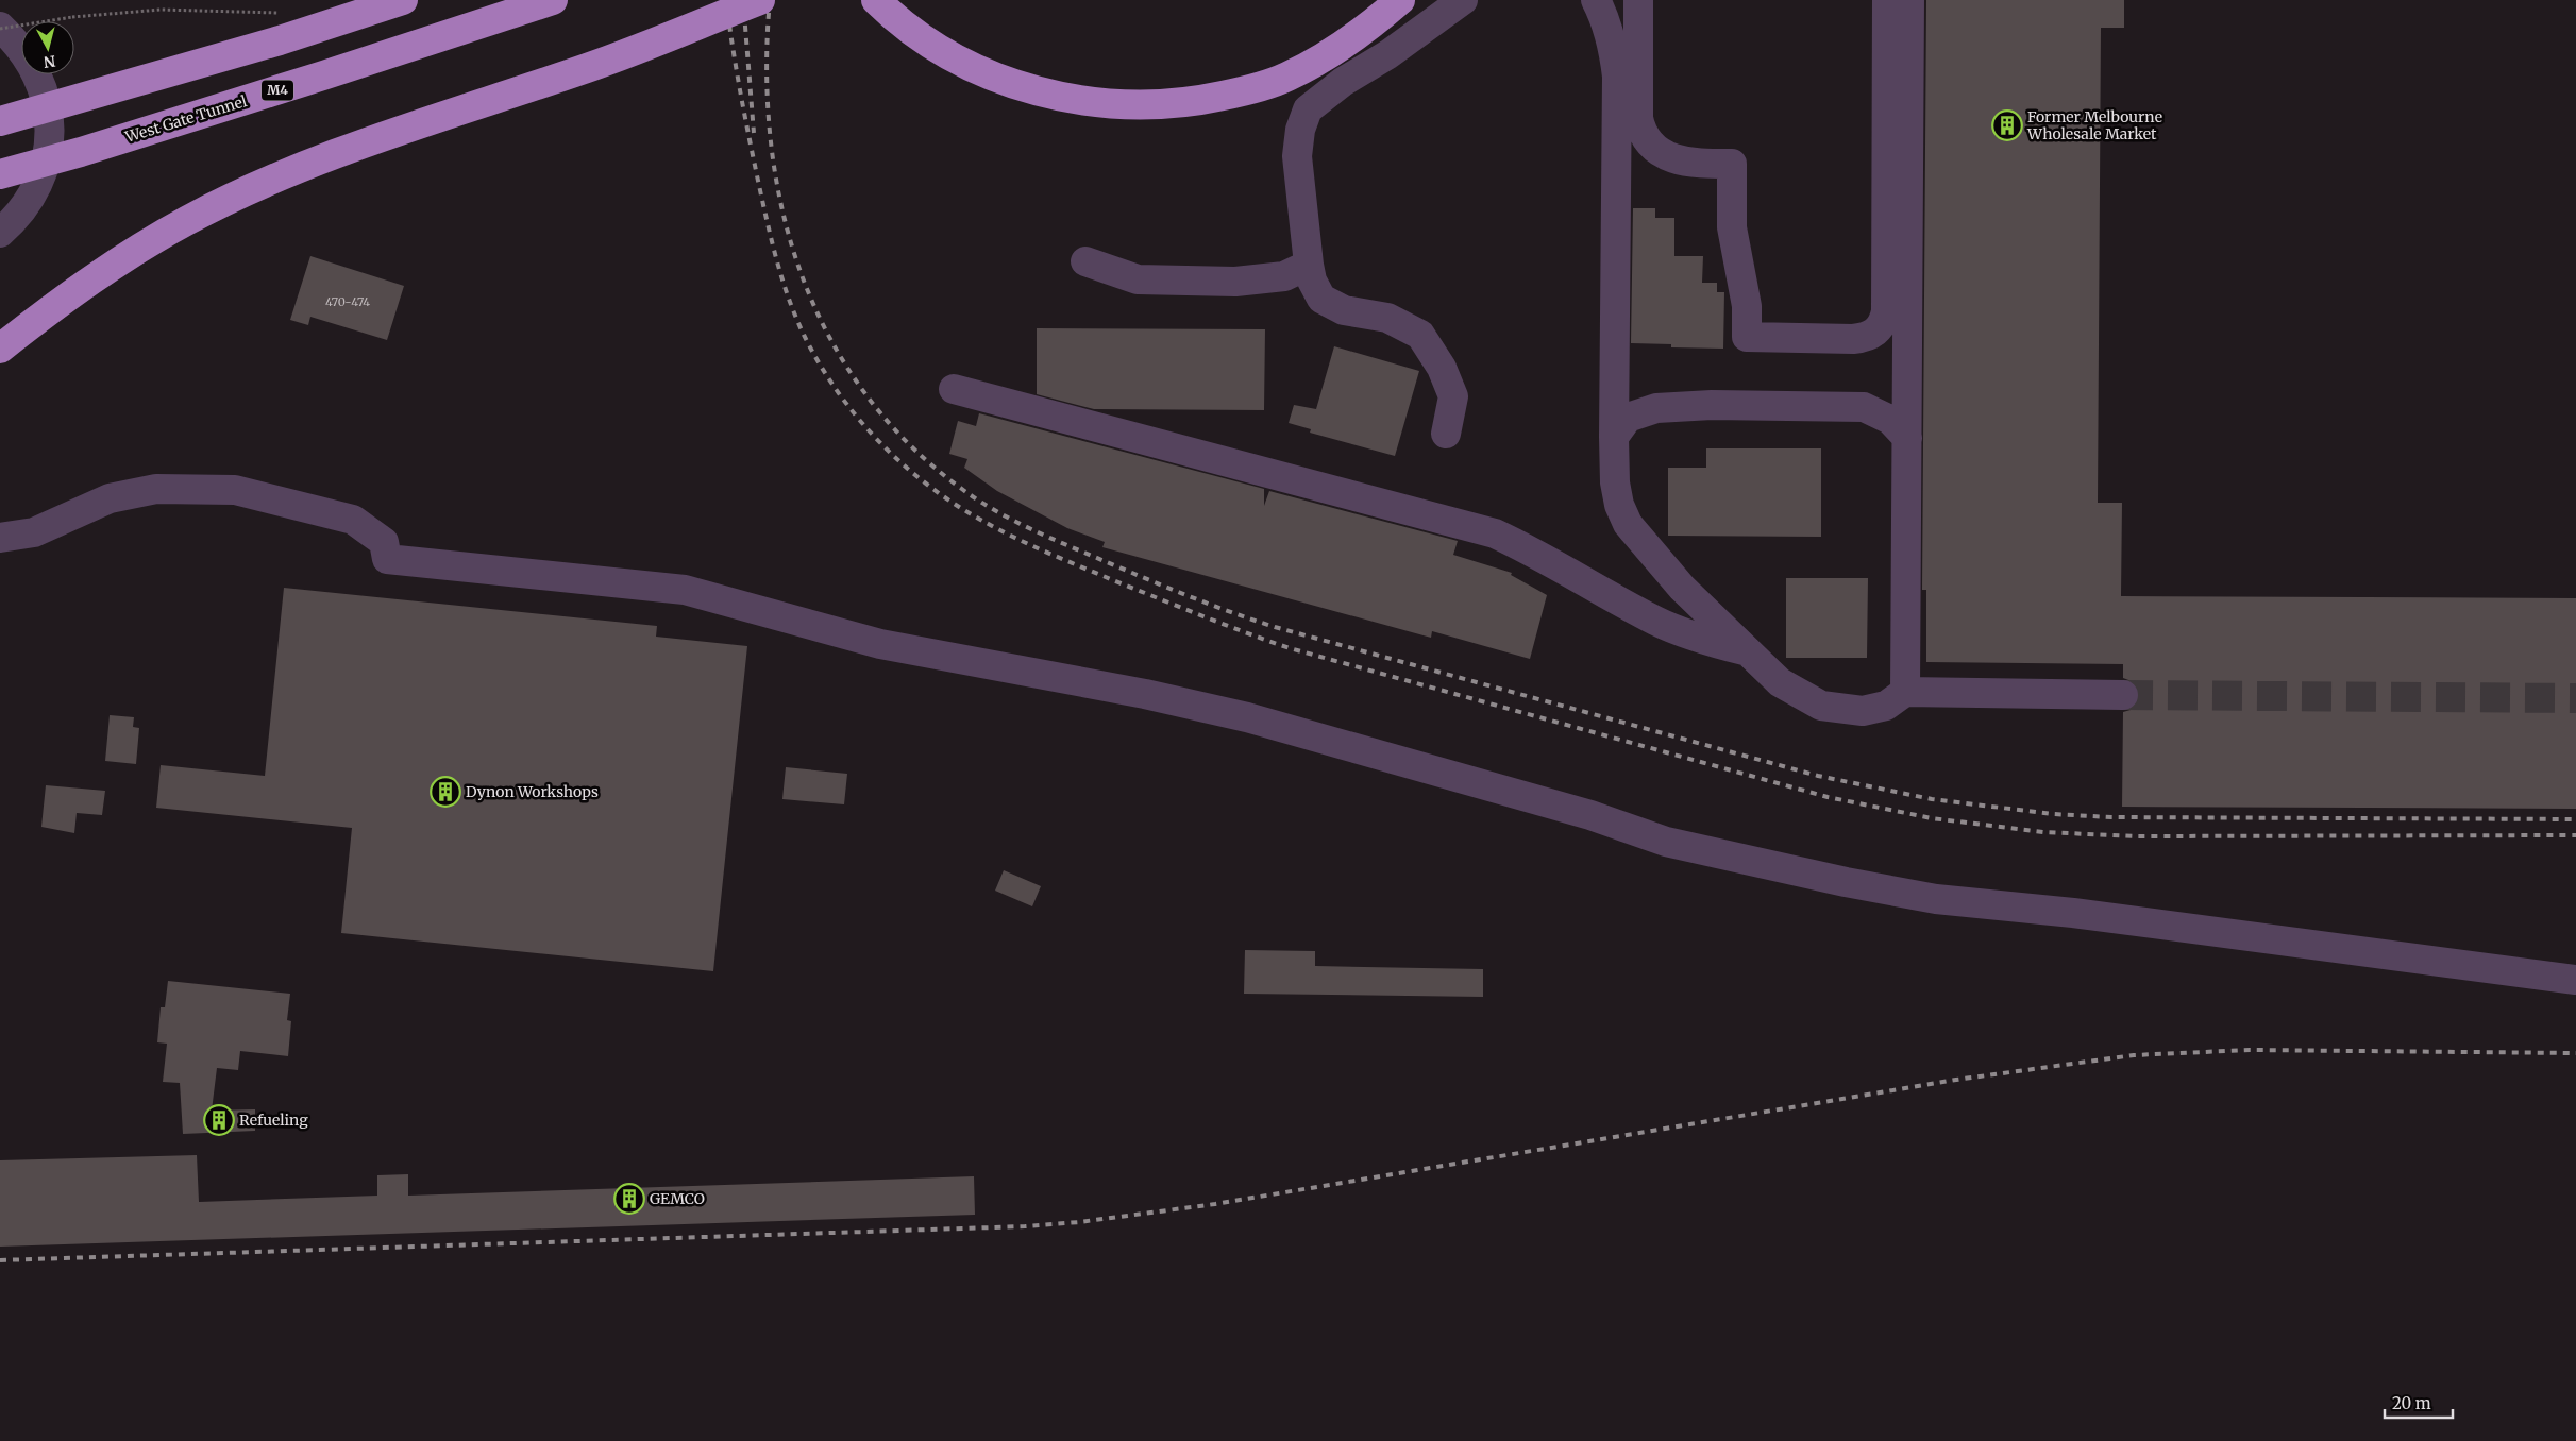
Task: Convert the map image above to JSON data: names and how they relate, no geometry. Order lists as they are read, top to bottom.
{
  "streets": {
    "highway": ["M4", "West Gate Tunnel"]
  },
  "places": {
    "building": [
      "Former Melbourne Wholesale Market",
      "Dynon Workshops",
      "Refueling",
      "GEMCO"
    ]
  },
  "house_numbers": ["470-474"],
  "scale_bar": "20 m",
  "north": "bottom"
}
